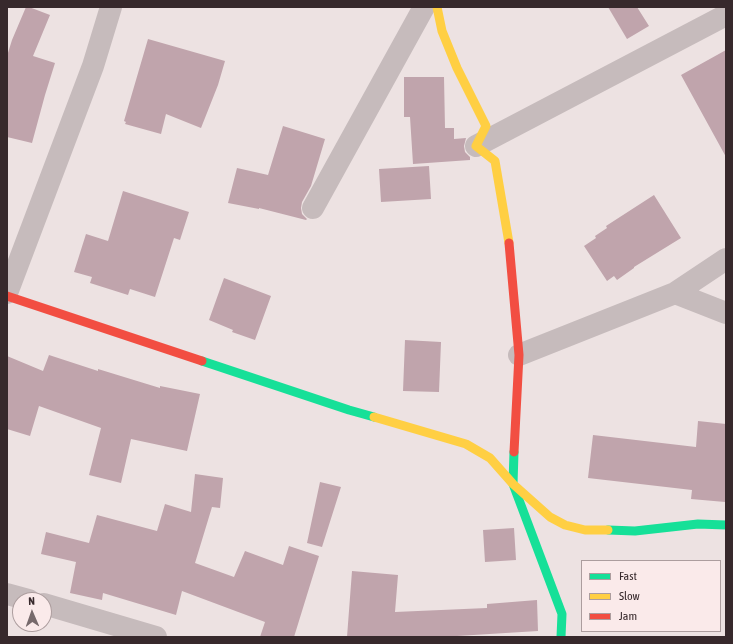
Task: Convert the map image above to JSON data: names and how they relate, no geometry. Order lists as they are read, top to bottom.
{
  "legend": ["Fast", "Slow", "Jam"],
  "north": "top"
}
